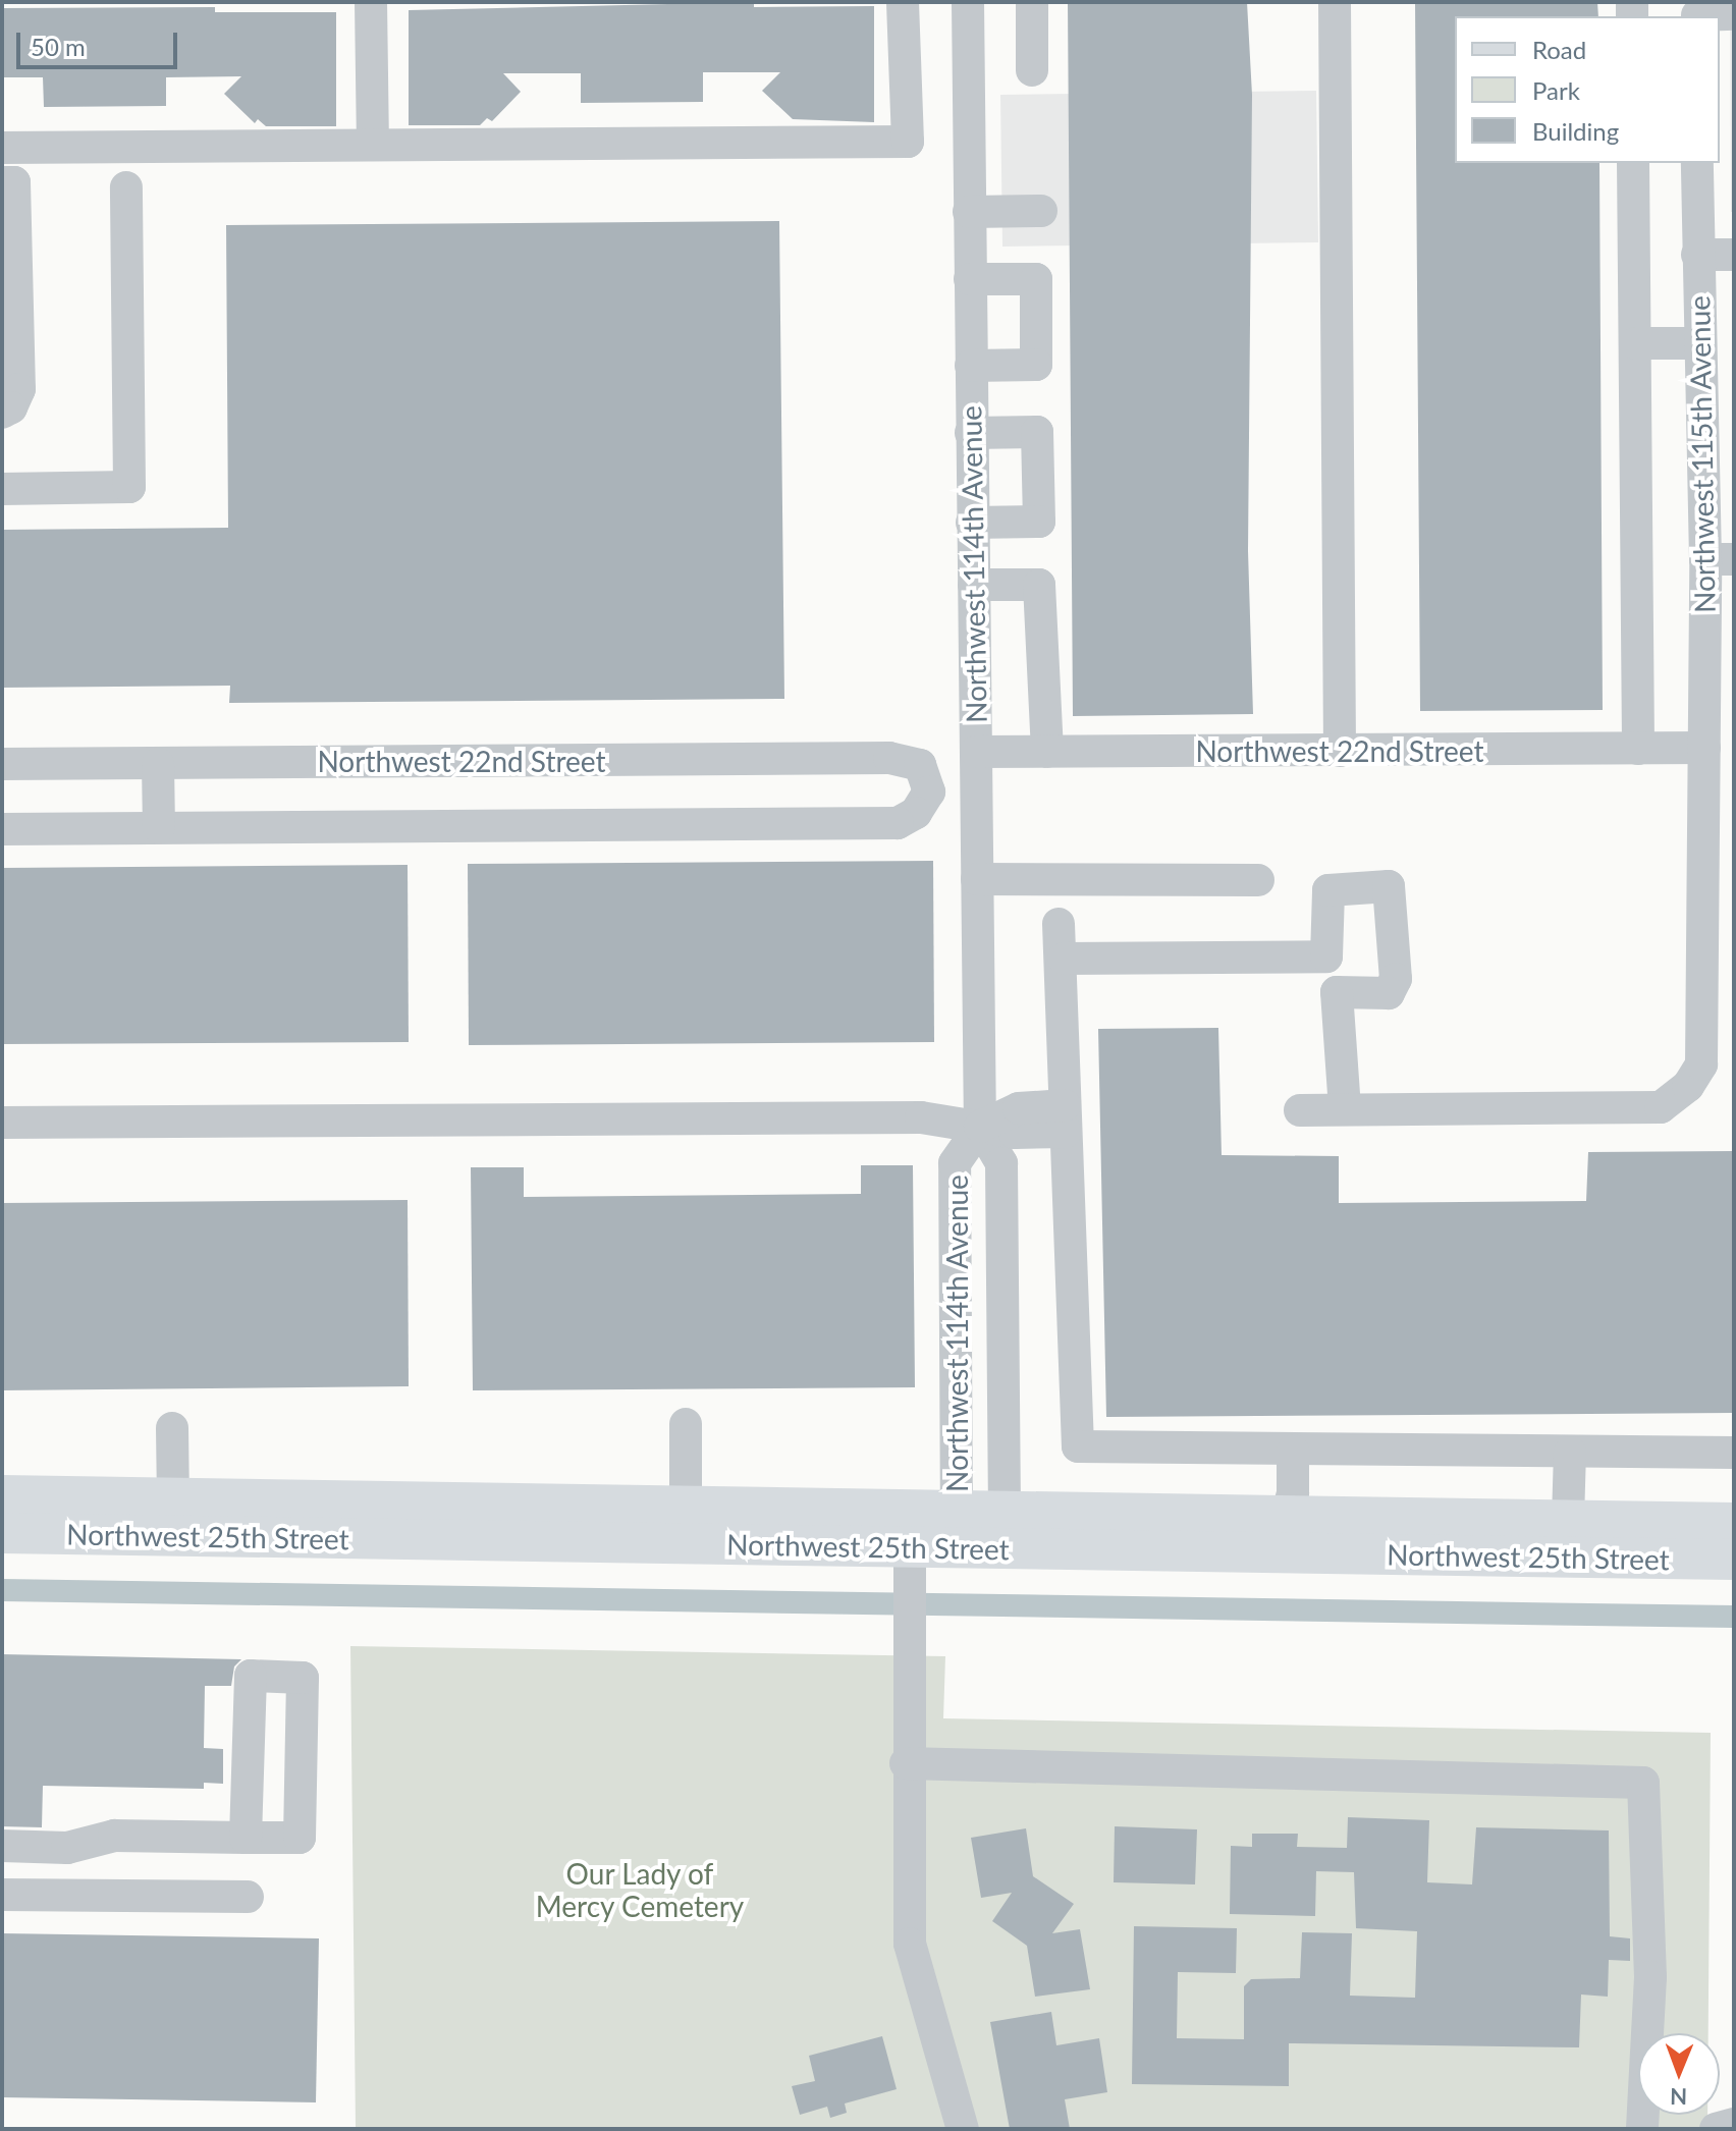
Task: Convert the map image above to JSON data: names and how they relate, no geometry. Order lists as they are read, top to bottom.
{
  "streets": {
    "main road": ["Northwest 25th Street"],
    "street": ["Northwest 115th Avenue", "Northwest 114th Avenue", "Northwest 22nd Street"]
  },
  "crossings": [
    ["Northwest 115th Avenue", "Northwest 22nd Street"],
    ["Northwest 114th Avenue", "Northwest 22nd Street"],
    ["Northwest 114th Avenue", "Northwest 25th Street"]
  ],
  "parks": ["Our Lady of Mercy Cemetery"],
  "legend": ["Road", "Park", "Building"],
  "scale_bar": "50 m",
  "north": "bottom"
}
